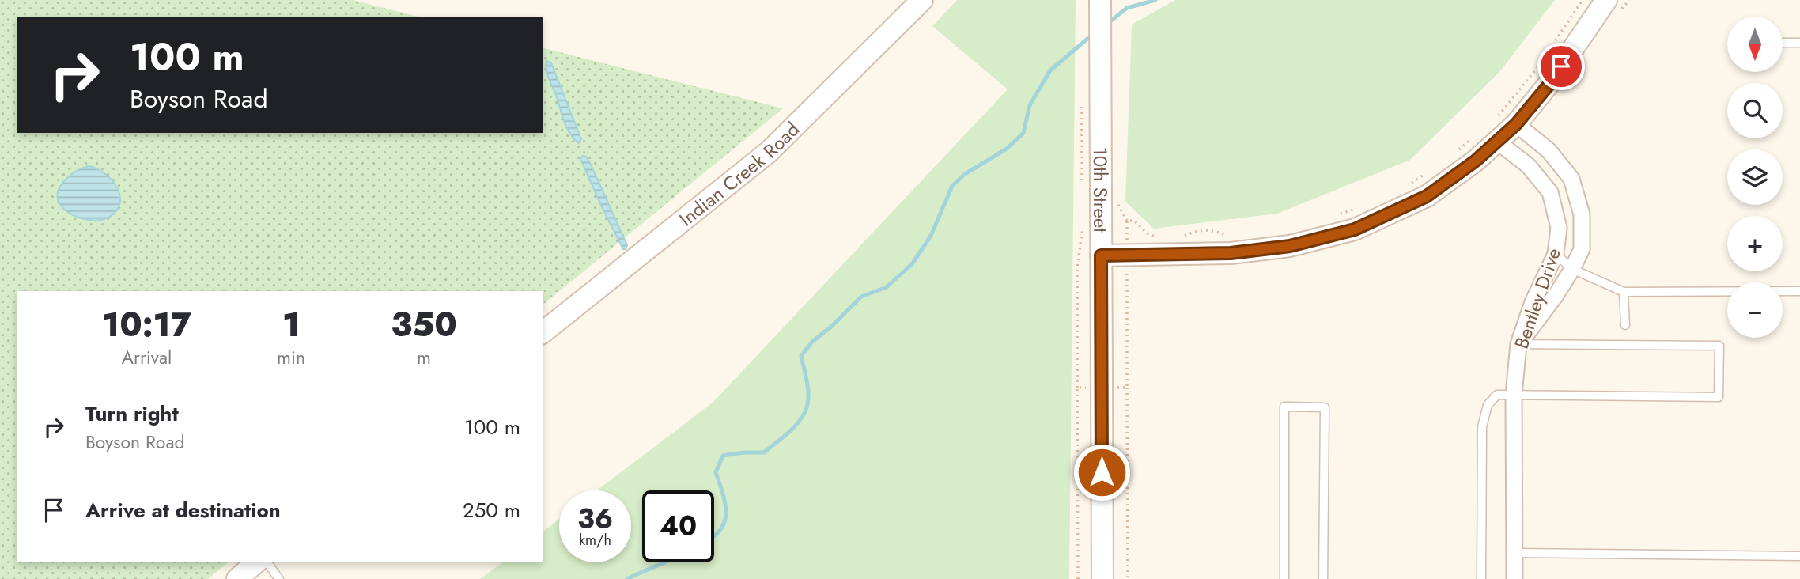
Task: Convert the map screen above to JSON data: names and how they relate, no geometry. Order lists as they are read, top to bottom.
{
  "streets": {
    "street": ["Indian Creek Road", "10th Street", "Bentley Drive"]
  },
  "north": "bottom",
  "page": {
    "map_buttons": ["+", "−"],
    "turn": ["100 m", "Boyson Road"],
    "eta": [
      "10:17",
      "Arrival",
      "1",
      "min",
      "350",
      "m"
    ],
    "list": [
      {
        "name": "Turn right",
        "note": "Boyson Road",
        "value": "100 m"
      },
      {
        "name": "Arrive at destination",
        "value": "250 m"
      }
    ],
    "speed": "36 km/h",
    "limit": "40"
  }
}
